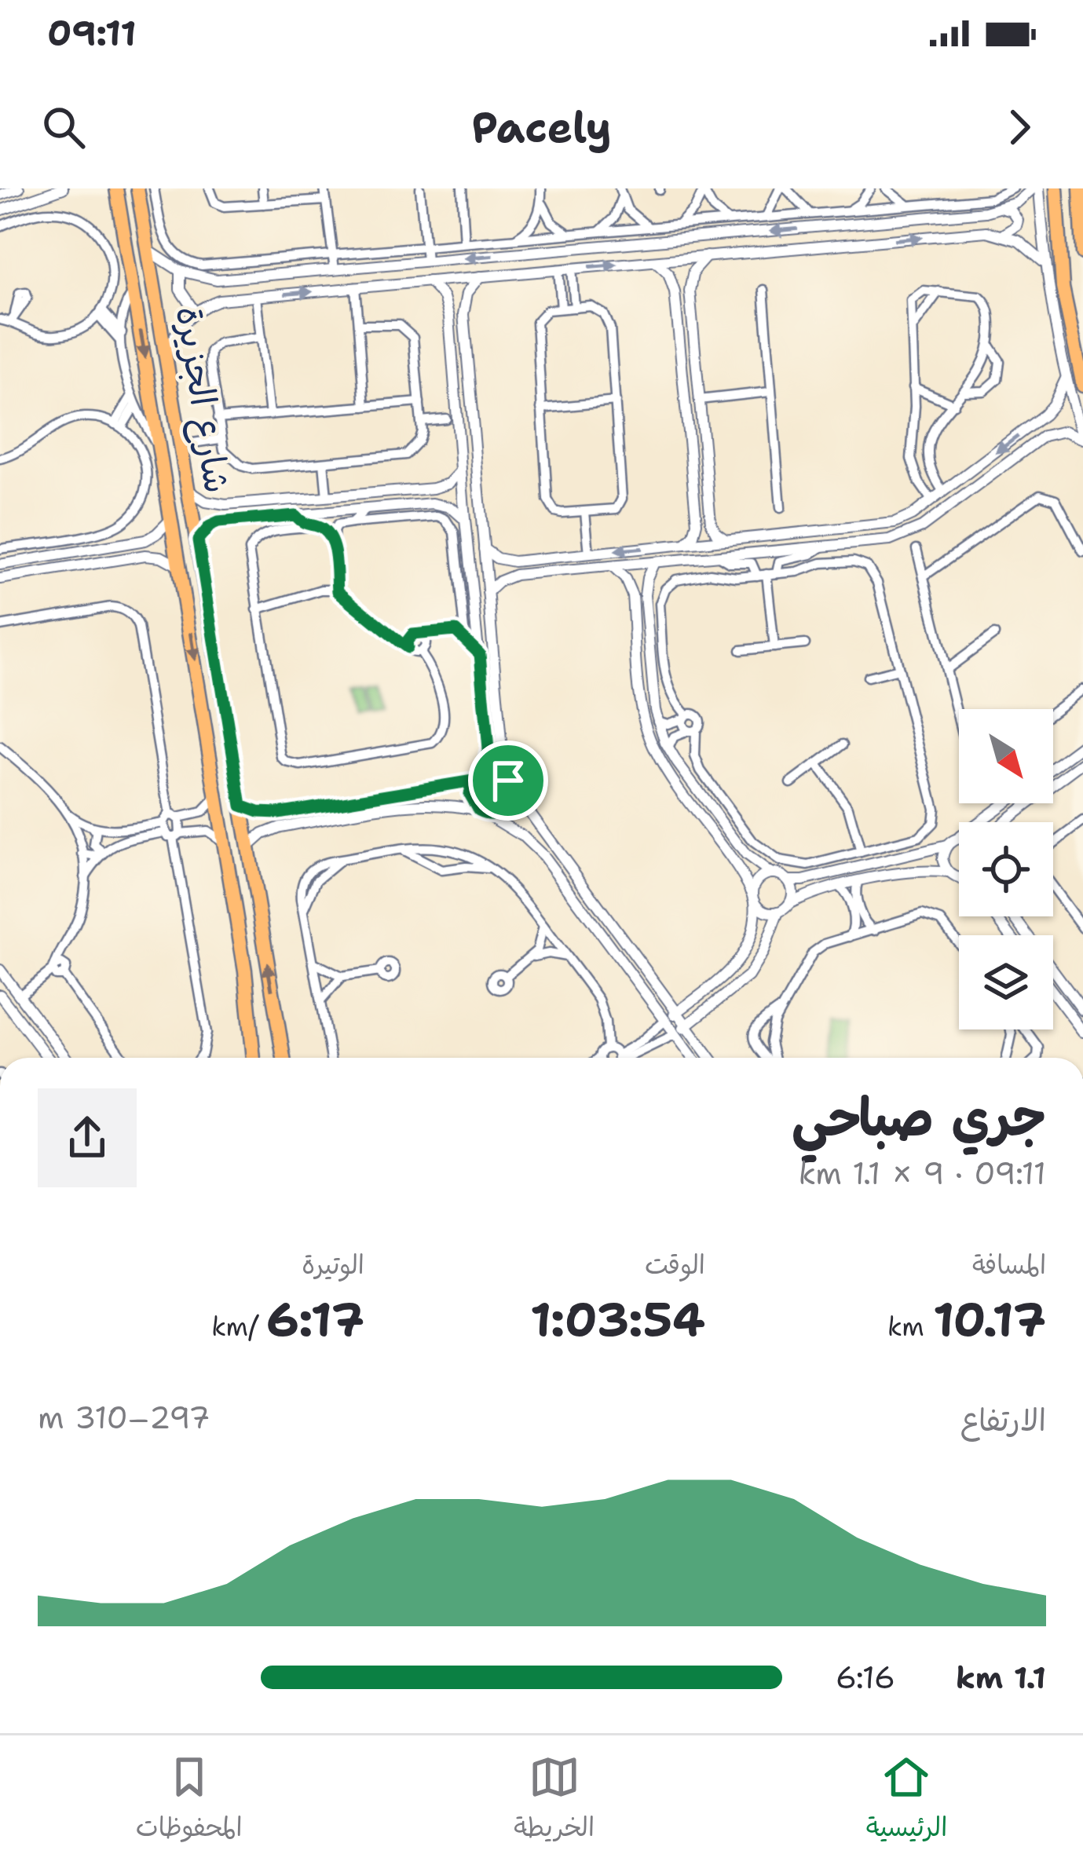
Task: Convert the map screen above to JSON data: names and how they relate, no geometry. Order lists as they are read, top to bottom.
{
  "streets": {
    "main road": ["شارع الجزيرة"]
  },
  "north": "bottom right",
  "page": {
    "status": "09:11",
    "header": "Pacely",
    "heading": ["جري صباحي", "09:11 · 9 × 1.1 km"],
    "stats": [
      ["المسافة", "10.17 km"],
      ["الوقت", "1:03:54"],
      ["الوتيرة", "6:17 /km"]
    ],
    "chart": ["الارتفاع", "297–310 m"],
    "list": [
      {
        "name": "1.1 km",
        "note": "6:16"
      }
    ],
    "tabs": ["الرئيسية", "الخريطة", "المحفوظات"]
  }
}
